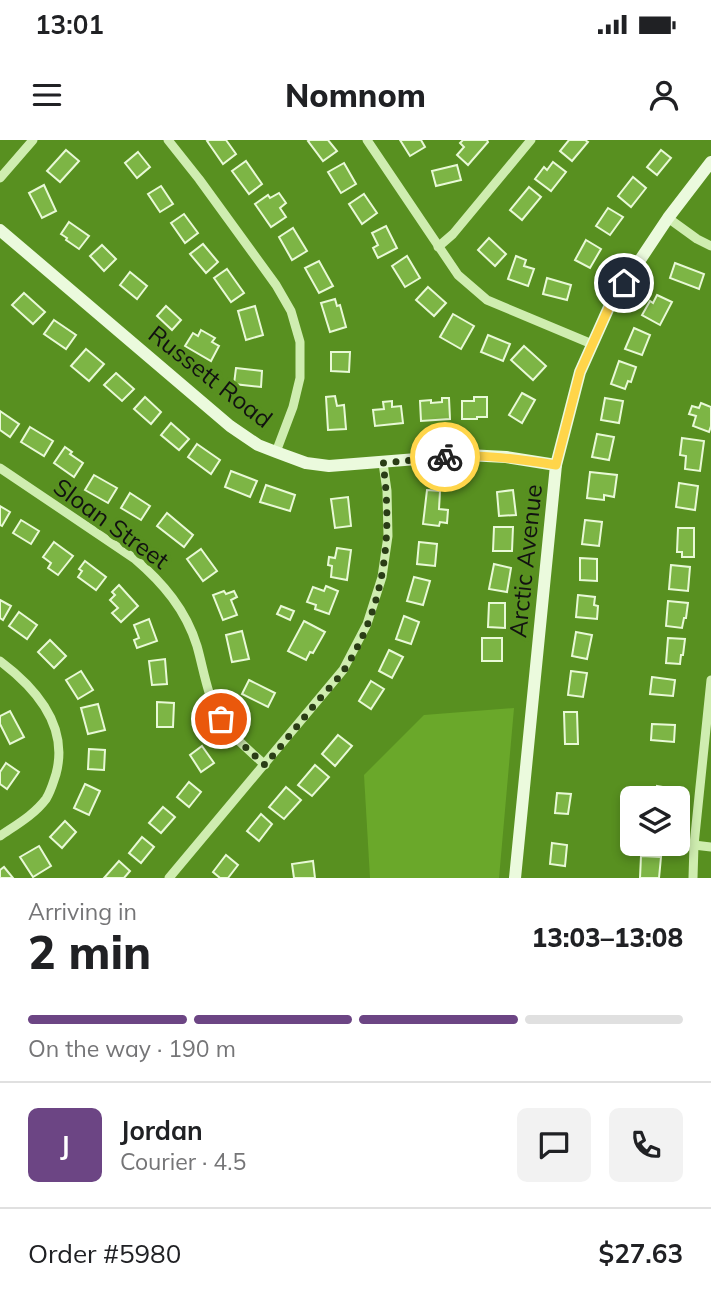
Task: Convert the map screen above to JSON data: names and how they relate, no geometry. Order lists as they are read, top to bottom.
{
  "streets": {
    "street": ["Russett Road", "Sloan Street", "Arctic Avenue"]
  },
  "crossings": [
    ["Russett Road", "Arctic Avenue"]
  ],
  "page": {
    "status": "13:01",
    "header": "Nomnom",
    "heading": ["2 min", "Arriving in", "13:03–13:08"],
    "panel": [
      "Jordan",
      "Courier · 4.5",
      "Order #5980",
      "$27.63"
    ],
    "bar": "On the way · 190 m",
    "round": "J"
  }
}
